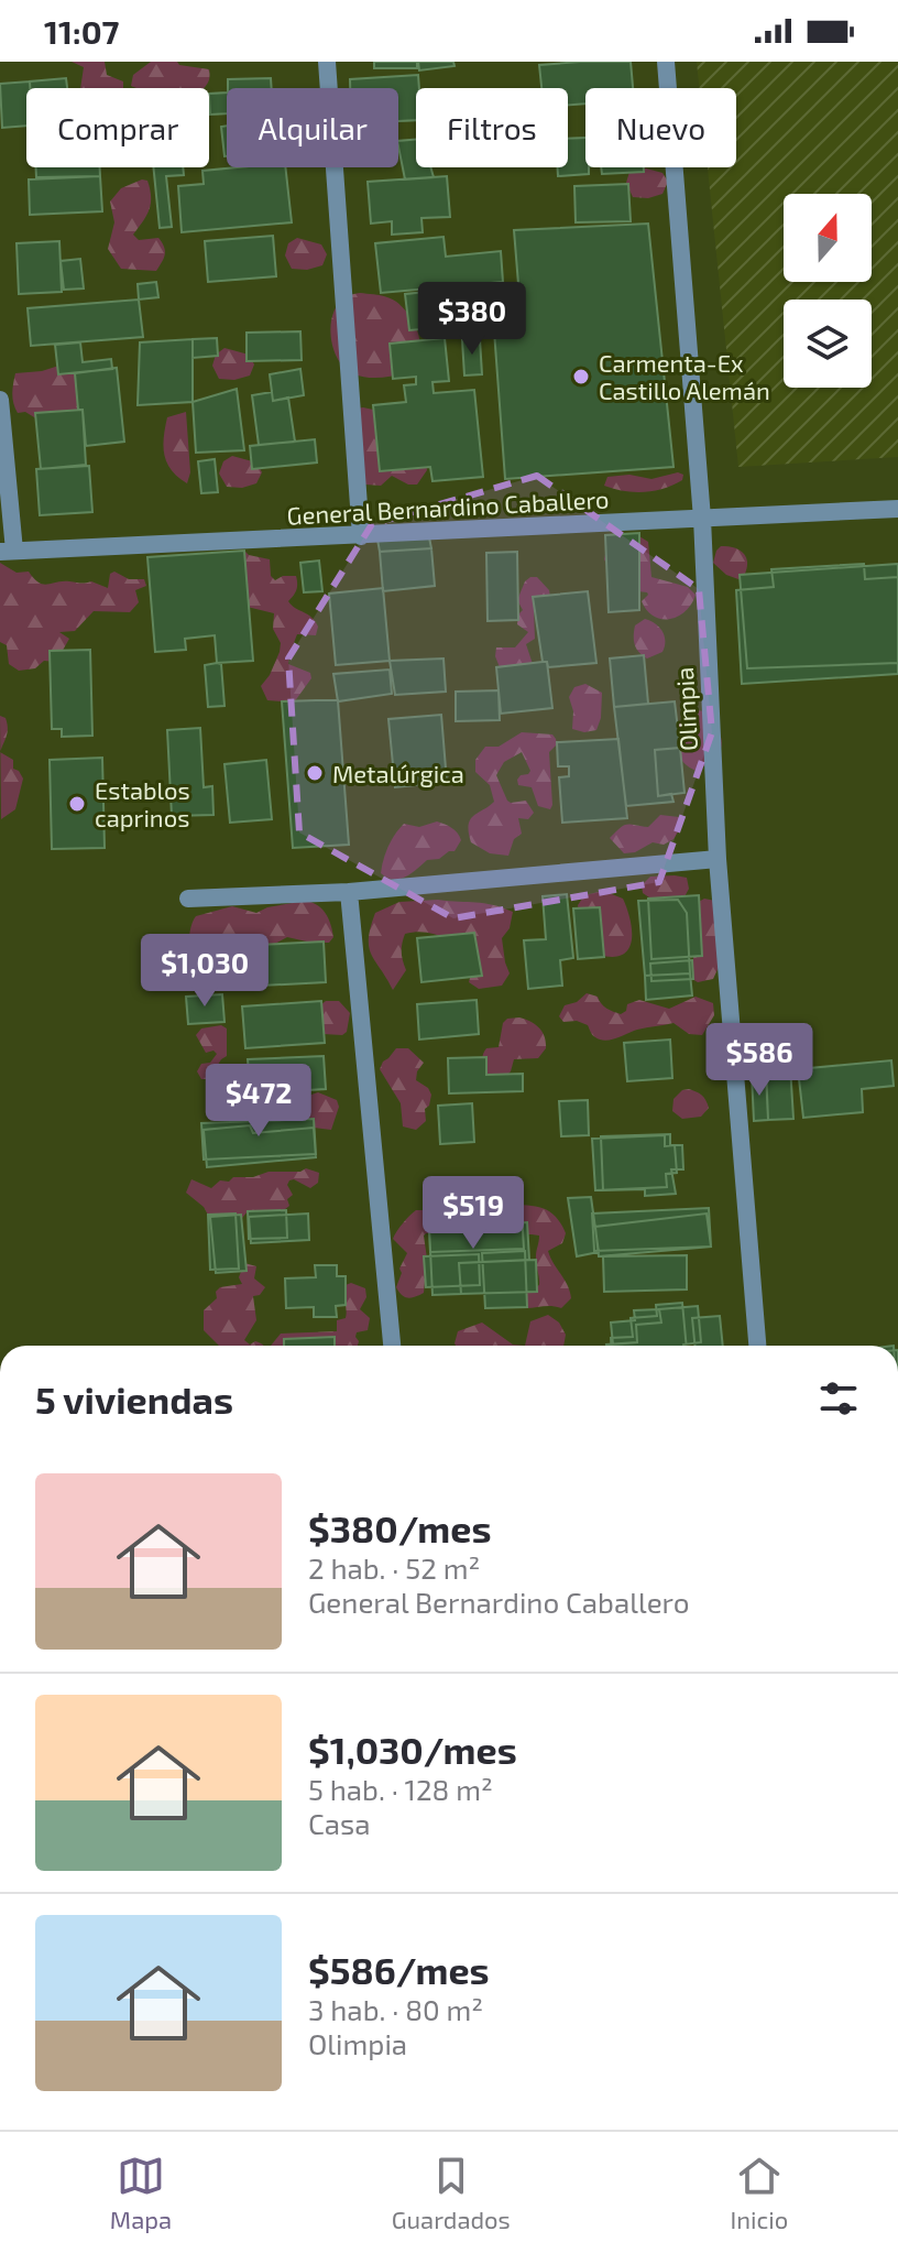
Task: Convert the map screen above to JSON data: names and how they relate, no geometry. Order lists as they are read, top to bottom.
{
  "streets": {
    "street": ["General Bernardino Caballero", "Olimpia"]
  },
  "crossings": [
    ["General Bernardino Caballero", "Olimpia"]
  ],
  "places": ["Carmenta-Ex Castillo Alemán", "Metalúrgica", "Establos caprinos"],
  "north": "top",
  "page": {
    "status": "11:07",
    "chip": [
      "Comprar",
      "Alquilar",
      "Filtros",
      "Nuevo"
    ],
    "price": [
      "$380",
      "$1,030",
      "$586",
      "$472",
      "$519"
    ],
    "heading": "5 viviendas",
    "list": [
      {
        "name": "$380/mes",
        "note": "2 hab. · 52 m² · General Bernardino Caballero"
      },
      {
        "name": "$1,030/mes",
        "note": "5 hab. · 128 m² · Casa"
      },
      {
        "name": "$586/mes",
        "note": "3 hab. · 80 m² · Olimpia"
      }
    ],
    "tabs": ["Mapa", "Guardados", "Inicio"]
  }
}
